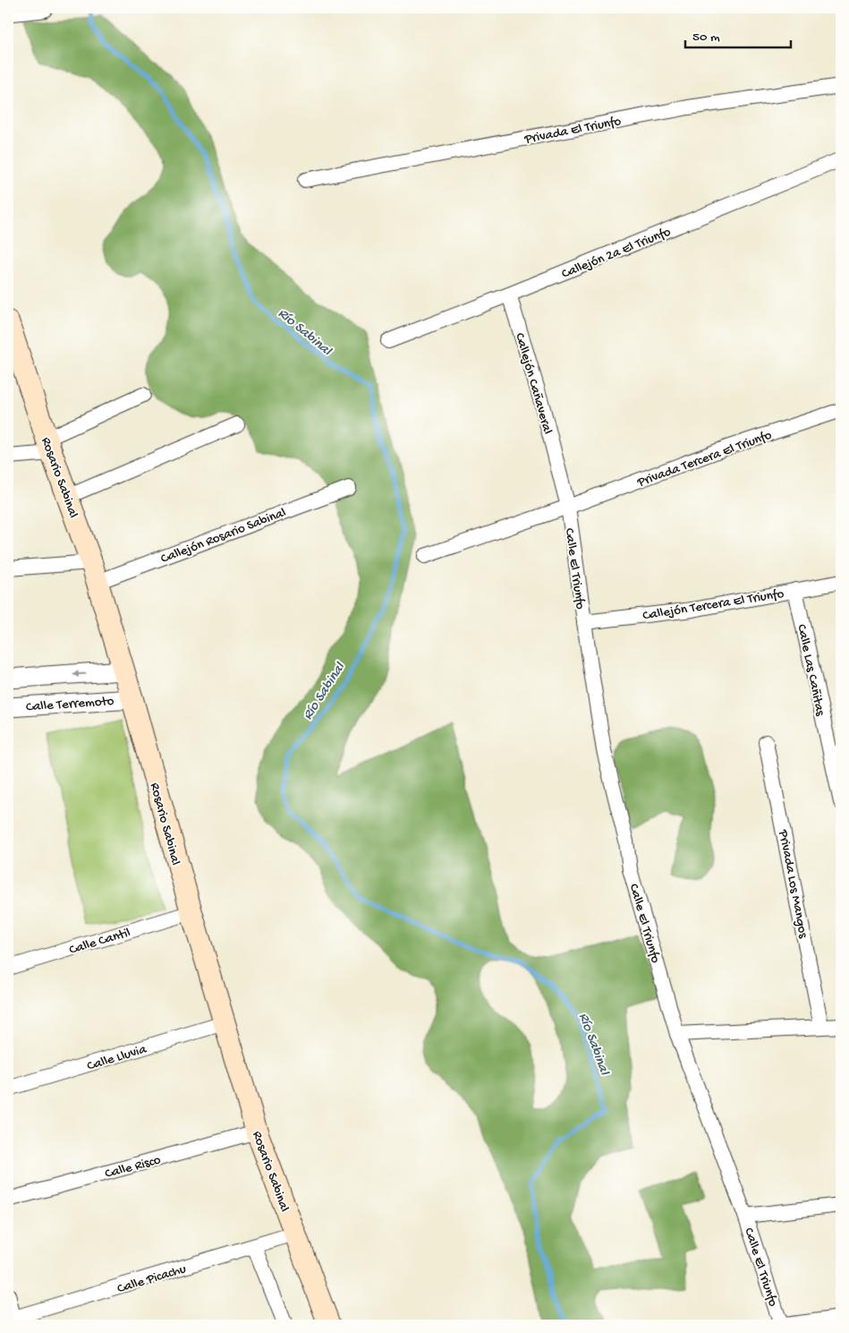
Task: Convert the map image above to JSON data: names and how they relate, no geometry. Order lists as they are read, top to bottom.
{
  "streets": {
    "main road": ["Rosario Sabinal"],
    "street": [
      "Privada El Triunfo",
      "Callejón 2a El Triunfo",
      "Callejón Cañaveral",
      "Privada Tercera El Triunfo",
      "Callejón Rosario Sabinal",
      "Calle El Triunfo",
      "Callejón Tercera El Triunfo",
      "Calle Las Cañitas",
      "Calle Terremoto",
      "Privada Los Mangos",
      "Calle Cantil",
      "Calle Lluvia",
      "Calle Risco",
      "Calle Picachu"
    ]
  },
  "crossings": [
    ["Callejón 2a El Triunfo", "Callejón Cañaveral"],
    ["Callejón Cañaveral", "Privada Tercera El Triunfo"],
    ["Callejón Cañaveral", "Calle El Triunfo"],
    ["Privada Tercera El Triunfo", "Calle El Triunfo"],
    ["Rosario Sabinal", "Callejón Rosario Sabinal"],
    ["Rosario Sabinal", "Calle Terremoto"],
    ["Rosario Sabinal", "Calle Cantil"],
    ["Rosario Sabinal", "Calle Lluvia"],
    ["Rosario Sabinal", "Calle Risco"],
    ["Rosario Sabinal", "Calle Picachu"],
    ["Calle El Triunfo", "Callejón Tercera El Triunfo"],
    ["Callejón Tercera El Triunfo", "Calle Las Cañitas"]
  ],
  "water": ["Río Sabinal"],
  "scale_bar": "50 m"
}
